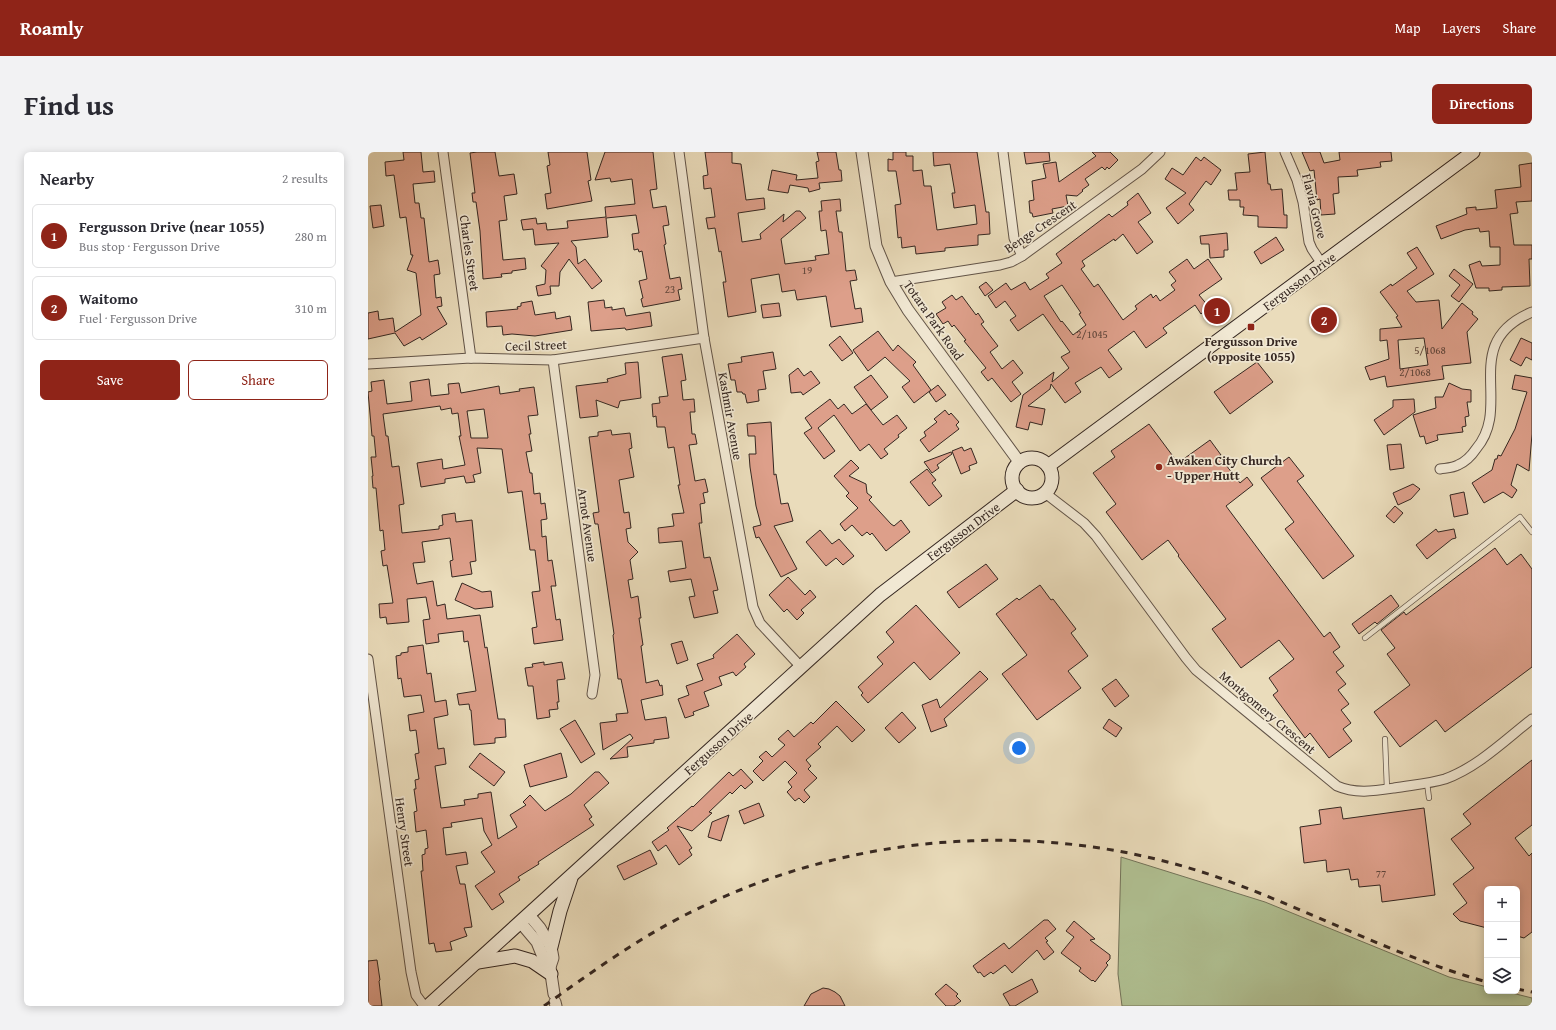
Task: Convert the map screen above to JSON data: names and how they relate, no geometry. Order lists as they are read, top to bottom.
{
  "streets": {
    "main road": ["Fergusson Drive"],
    "street": [
      "Flavia Grove",
      "Benge Crescent",
      "Charles Street",
      "Totara Park Road",
      "Cecil Street",
      "Kashmir Avenue",
      "Arnot Avenue",
      "Montgomery Crescent",
      "Henry Street"
    ]
  },
  "crossings": [
    ["Flavia Grove", "Fergusson Drive"],
    ["Benge Crescent", "Totara Park Road"],
    ["Charles Street", "Cecil Street"],
    ["Fergusson Drive", "Totara Park Road"],
    ["Fergusson Drive", "Kashmir Avenue"],
    ["Fergusson Drive", "Montgomery Crescent"],
    ["Totara Park Road", "Montgomery Crescent"],
    ["Cecil Street", "Kashmir Avenue"],
    ["Cecil Street", "Arnot Avenue"]
  ],
  "places": {
    "transit": ["Fergusson Drive (opposite 1055)"],
    "other": ["Awaken City Church - Upper Hutt"]
  },
  "house_numbers": [
    "19",
    "23",
    "2/1045",
    "5/1068",
    "2/1068",
    "77"
  ],
  "page": {
    "header": "Roamly",
    "nav": ["Map", "Layers", "Share"],
    "title": "Find us",
    "buttons": [
      "Directions",
      ["Save", "Share"]
    ],
    "heading": ["Nearby", "2 results"],
    "list": [
      {
        "mark": "1",
        "name": "Fergusson Drive (near 1055)",
        "note": "Bus stop · Fergusson Drive",
        "value": "280 m"
      },
      {
        "mark": "2",
        "name": "Waitomo",
        "note": "Fuel · Fergusson Drive",
        "value": "310 m"
      }
    ],
    "pins": ["1", "2"],
    "map_buttons": ["+", "−"]
  }
}
